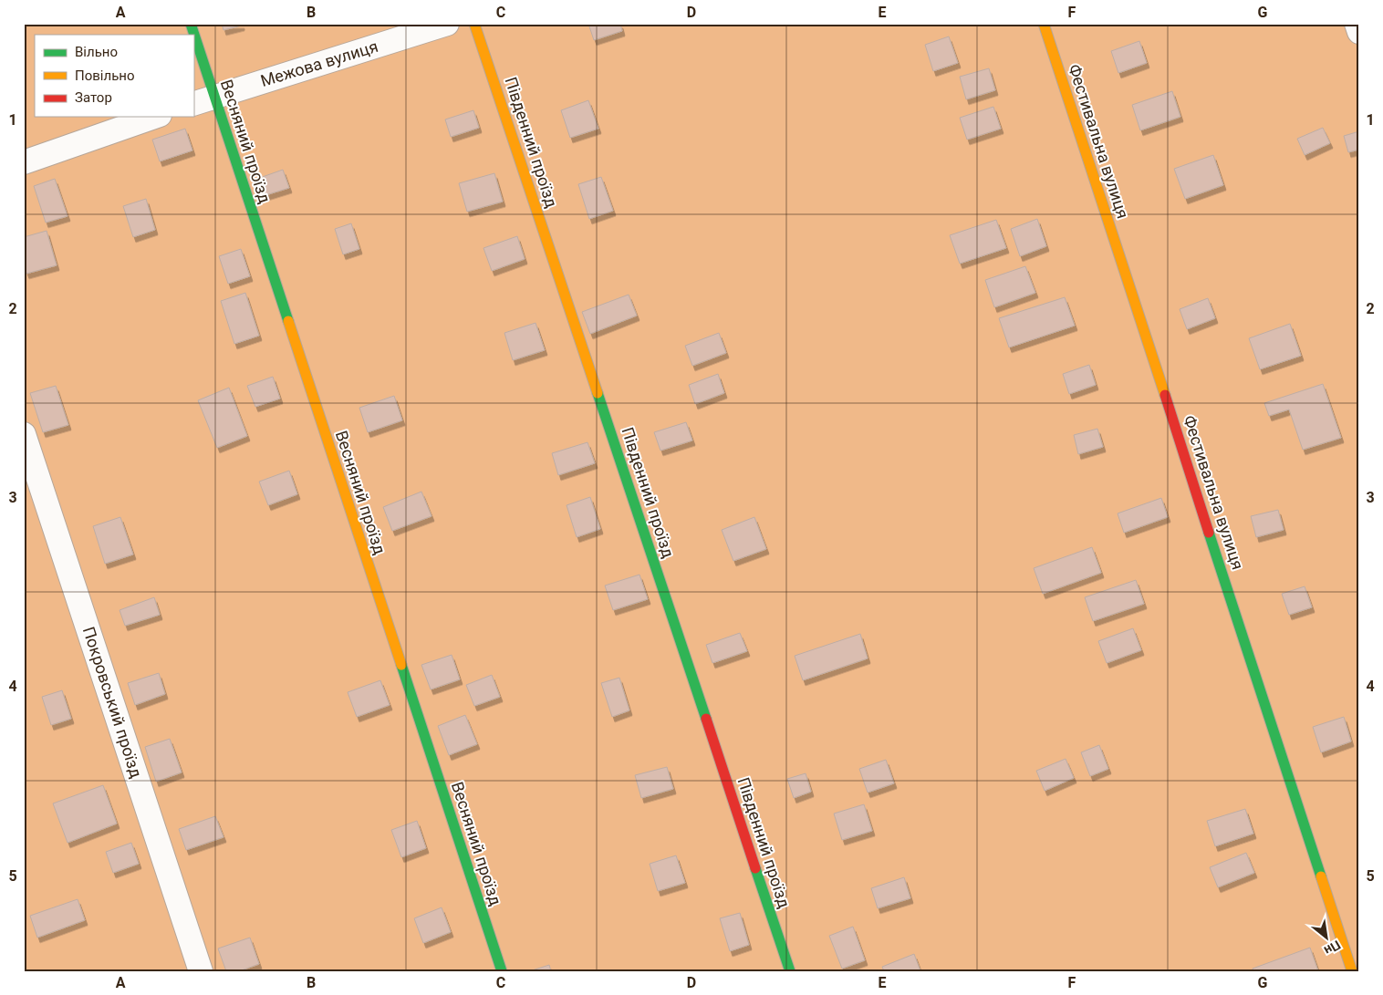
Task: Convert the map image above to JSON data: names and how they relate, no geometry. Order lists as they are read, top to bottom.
{
  "streets": {
    "street": [
      "Межова вулиця",
      "Весняний проїзд",
      "Фестивальна вулиця",
      "Південний проїзд",
      "Покровський проїзд"
    ]
  },
  "crossings": [
    ["Межова вулиця", "Весняний проїзд"]
  ],
  "legend": ["Вільно", "Повільно", "Затор"],
  "north": "bottom right",
  "grid": {
    "columns": [
      "A",
      "B",
      "C",
      "D",
      "E",
      "F",
      "G"
    ],
    "rows": [
      "1",
      "2",
      "3",
      "4",
      "5"
    ]
  }
}
